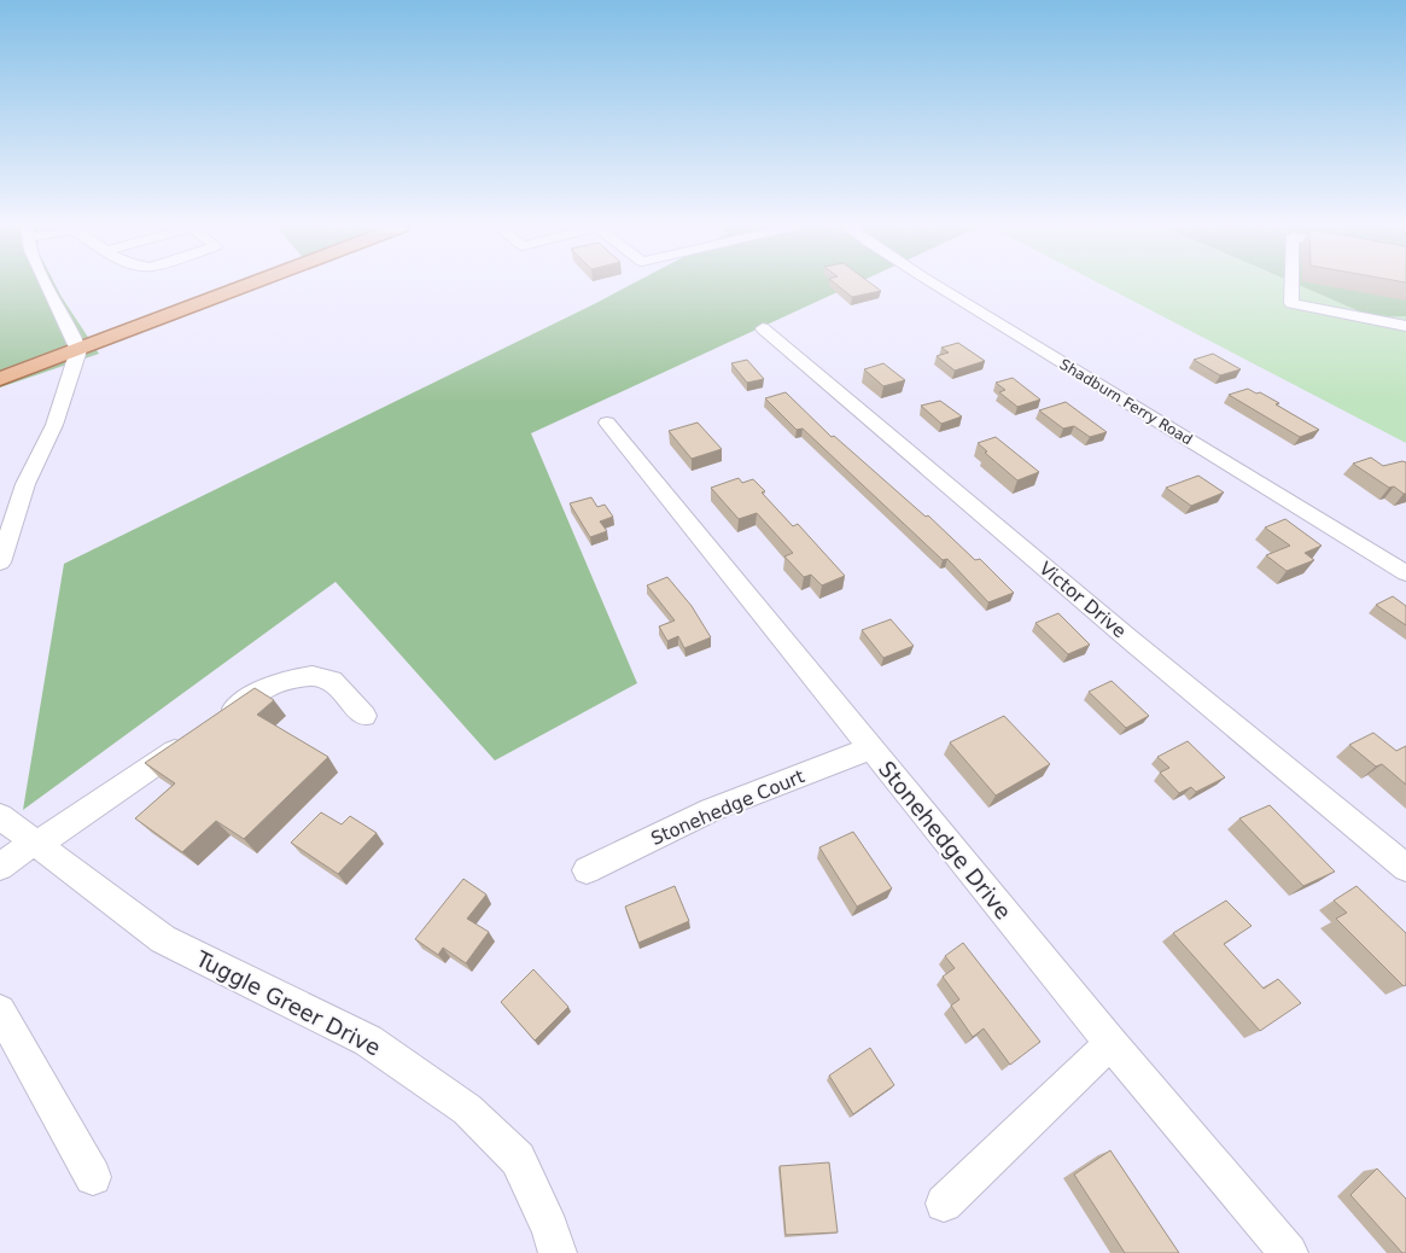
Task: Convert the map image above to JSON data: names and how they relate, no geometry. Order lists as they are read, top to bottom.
{
  "streets": {
    "street": [
      "Shadburn Ferry Road",
      "Victor Drive",
      "Stonehedge Court",
      "Stonehedge Drive",
      "Tuggle Greer Drive"
    ]
  },
  "crossings": [
    ["Stonehedge Court", "Stonehedge Drive"]
  ]
}
